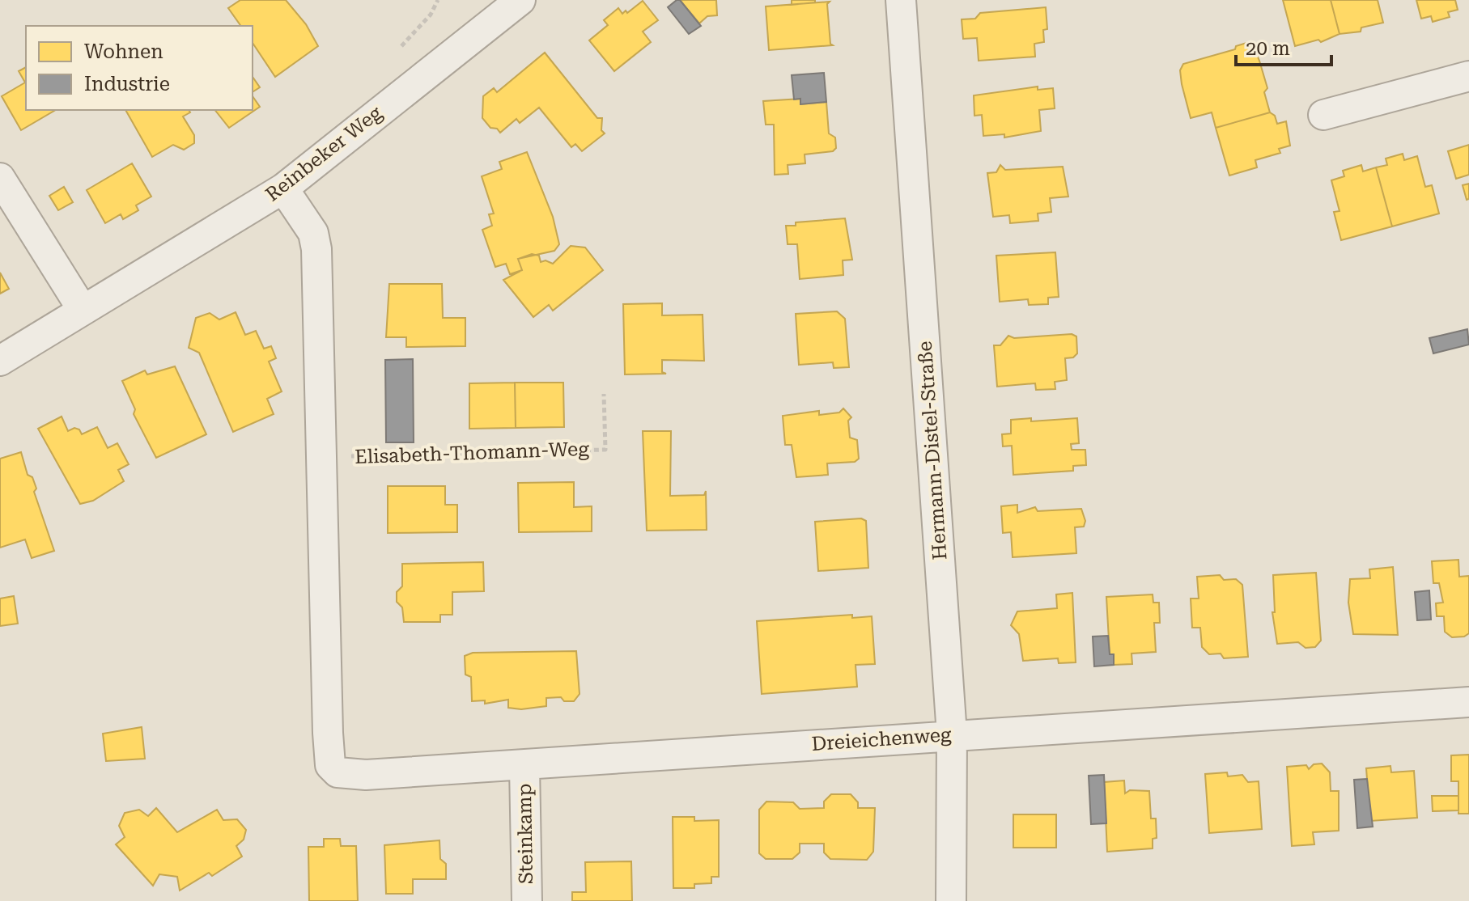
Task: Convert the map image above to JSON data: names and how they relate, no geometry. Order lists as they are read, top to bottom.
{
  "streets": {
    "street": [
      "Reinbeker Weg",
      "Hermann-Distel-Straße",
      "Dreieichenweg",
      "Steinkamp"
    ],
    "path": ["Elisabeth-Thomann-Weg"]
  },
  "crossings": [
    ["Hermann-Distel-Straße", "Dreieichenweg"],
    ["Elisabeth-Thomann-Weg", "Dreieichenweg"],
    ["Dreieichenweg", "Steinkamp"]
  ],
  "legend": ["Wohnen", "Industrie"],
  "scale_bar": "20 m"
}
